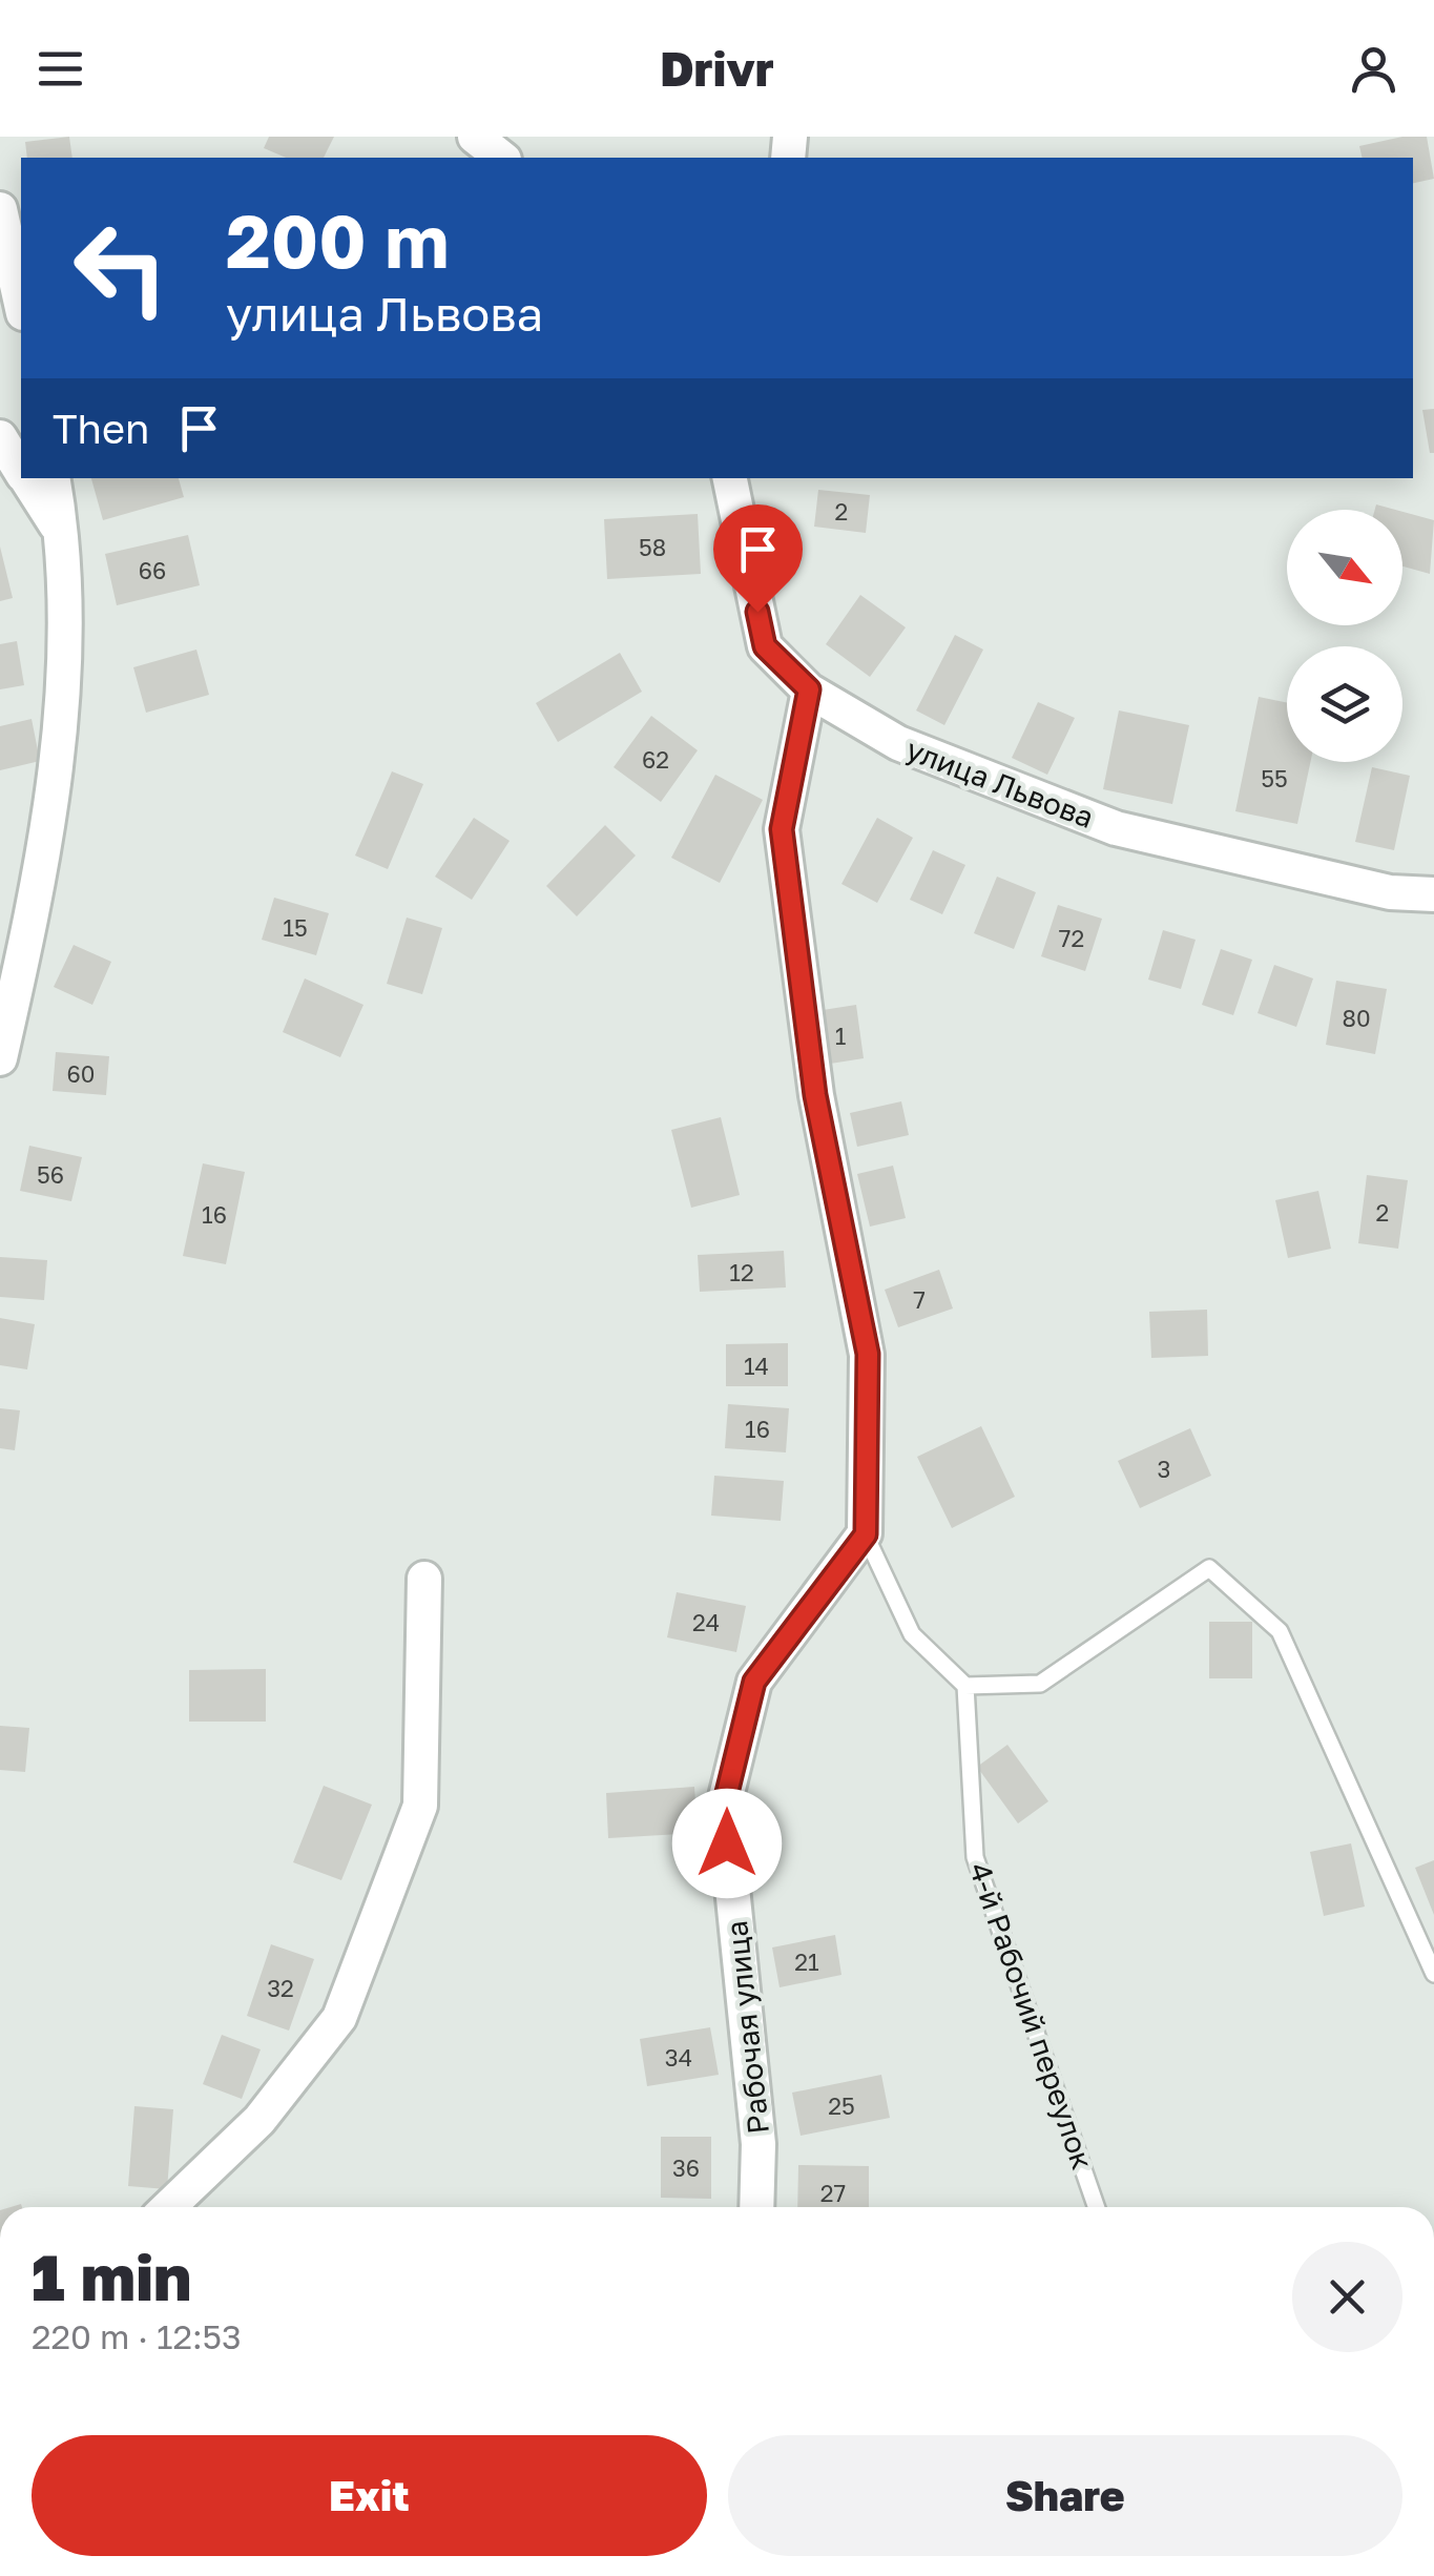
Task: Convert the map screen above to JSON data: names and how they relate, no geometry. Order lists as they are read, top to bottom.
{
  "streets": {
    "street": ["улица Львова", "Рабочая улица"],
    "lane": ["4-й Рабочий переулок"]
  },
  "house_numbers": [
    "2",
    "58",
    "66",
    "62",
    "55",
    "15",
    "72",
    "80",
    "1",
    "60",
    "56",
    "2",
    "16",
    "12",
    "7",
    "14",
    "16",
    "3",
    "24",
    "21",
    "32",
    "34",
    "25",
    "36",
    "27"
  ],
  "north": "bottom right",
  "page": {
    "header": "Drivr",
    "turn": ["200 m", "улица Львова"],
    "then": "Then",
    "heading": ["1 min", "220 m · 12:53"],
    "buttons": ["Exit", "Share"]
  }
}
